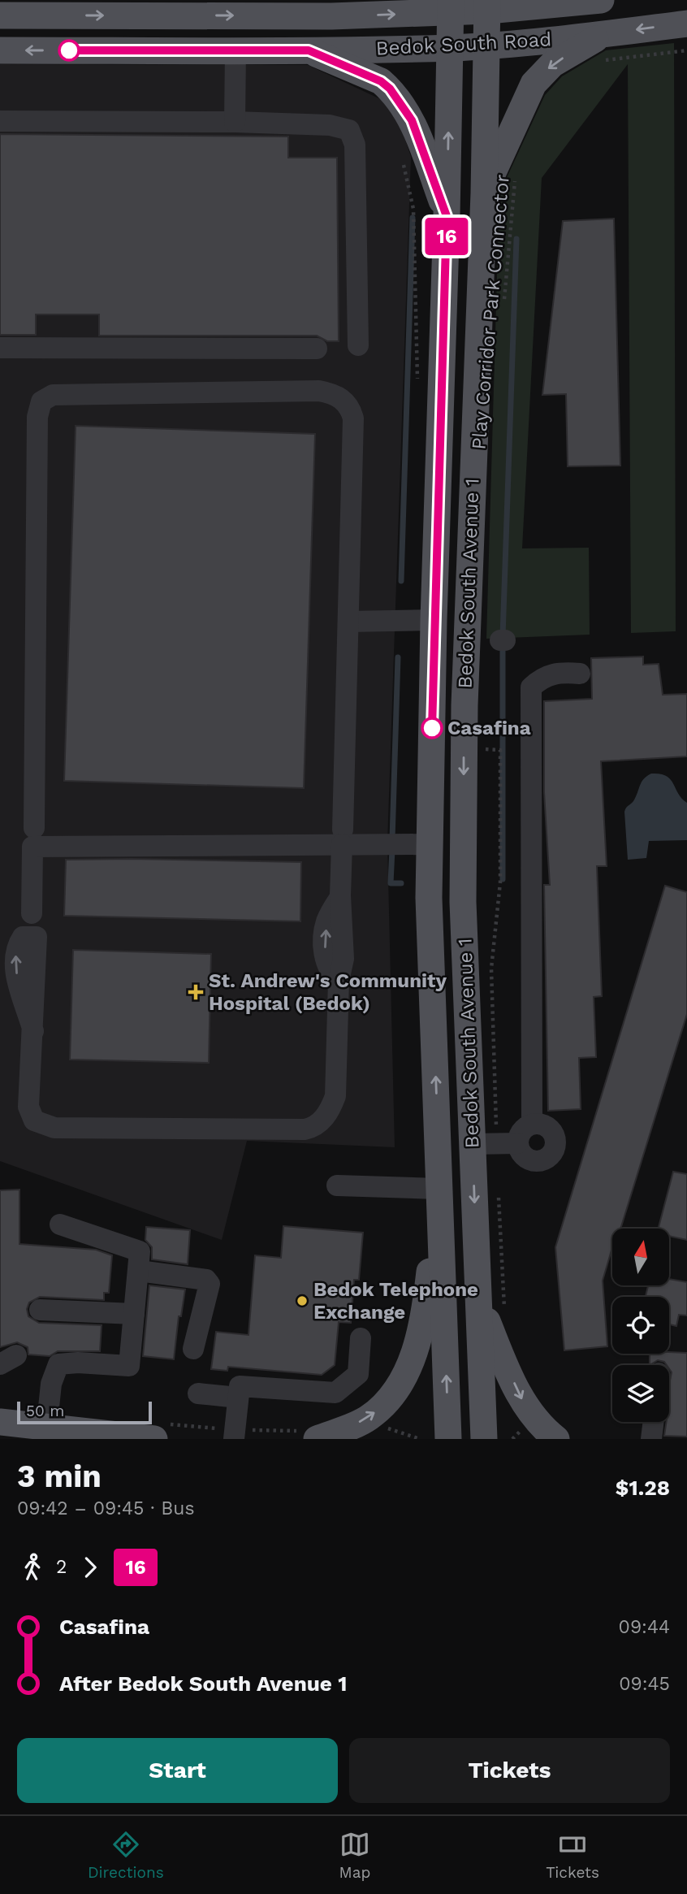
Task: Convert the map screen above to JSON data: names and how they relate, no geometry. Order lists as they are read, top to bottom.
{
  "streets": {
    "main road": ["Bedok South Road", "Bedok South Avenue 1"],
    "path": ["Play Corridor Park Connector"]
  },
  "crossings": [
    ["Bedok South Road", "Bedok South Avenue 1"]
  ],
  "places": {
    "other": ["Casafina", "Bedok Telephone Exchange"],
    "health": ["St. Andrew's Community Hospital (Bedok)"]
  },
  "lines": ["bus line 16"],
  "scale_bar": "50 m",
  "north": "top",
  "page": {
    "on_map": "16",
    "scale": "50 m",
    "heading": ["3 min", "09:42 – 09:45 · Bus", "$1.28"],
    "legs": ["2", "16"],
    "list": [
      {
        "name": "Casafina",
        "value": "09:44"
      },
      {
        "name": "After Bedok South Avenue 1",
        "value": "09:45"
      }
    ],
    "buttons": ["Start", "Tickets"],
    "tabs": ["Directions", "Map", "Tickets"]
  }
}
